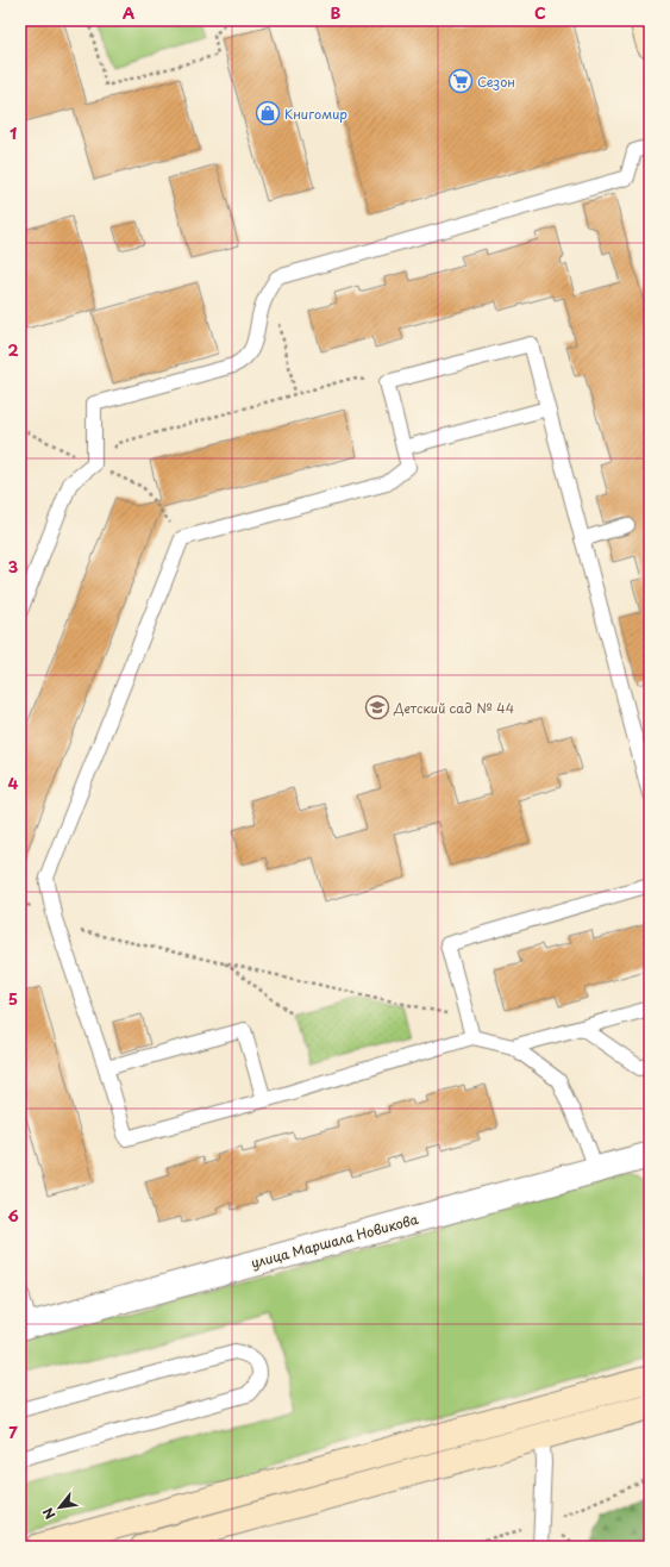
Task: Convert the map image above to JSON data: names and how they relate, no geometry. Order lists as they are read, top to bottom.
{
  "streets": {
    "street": ["улица Маршала Новикова"]
  },
  "places": {
    "supermarket": ["Сезон"],
    "shop": ["Книгомир"],
    "school or university": ["Детский сад № 44"]
  },
  "north": "bottom left",
  "grid": {
    "columns": ["A", "B", "C"],
    "rows": [
      "1",
      "2",
      "3",
      "4",
      "5",
      "6",
      "7"
    ]
  }
}
